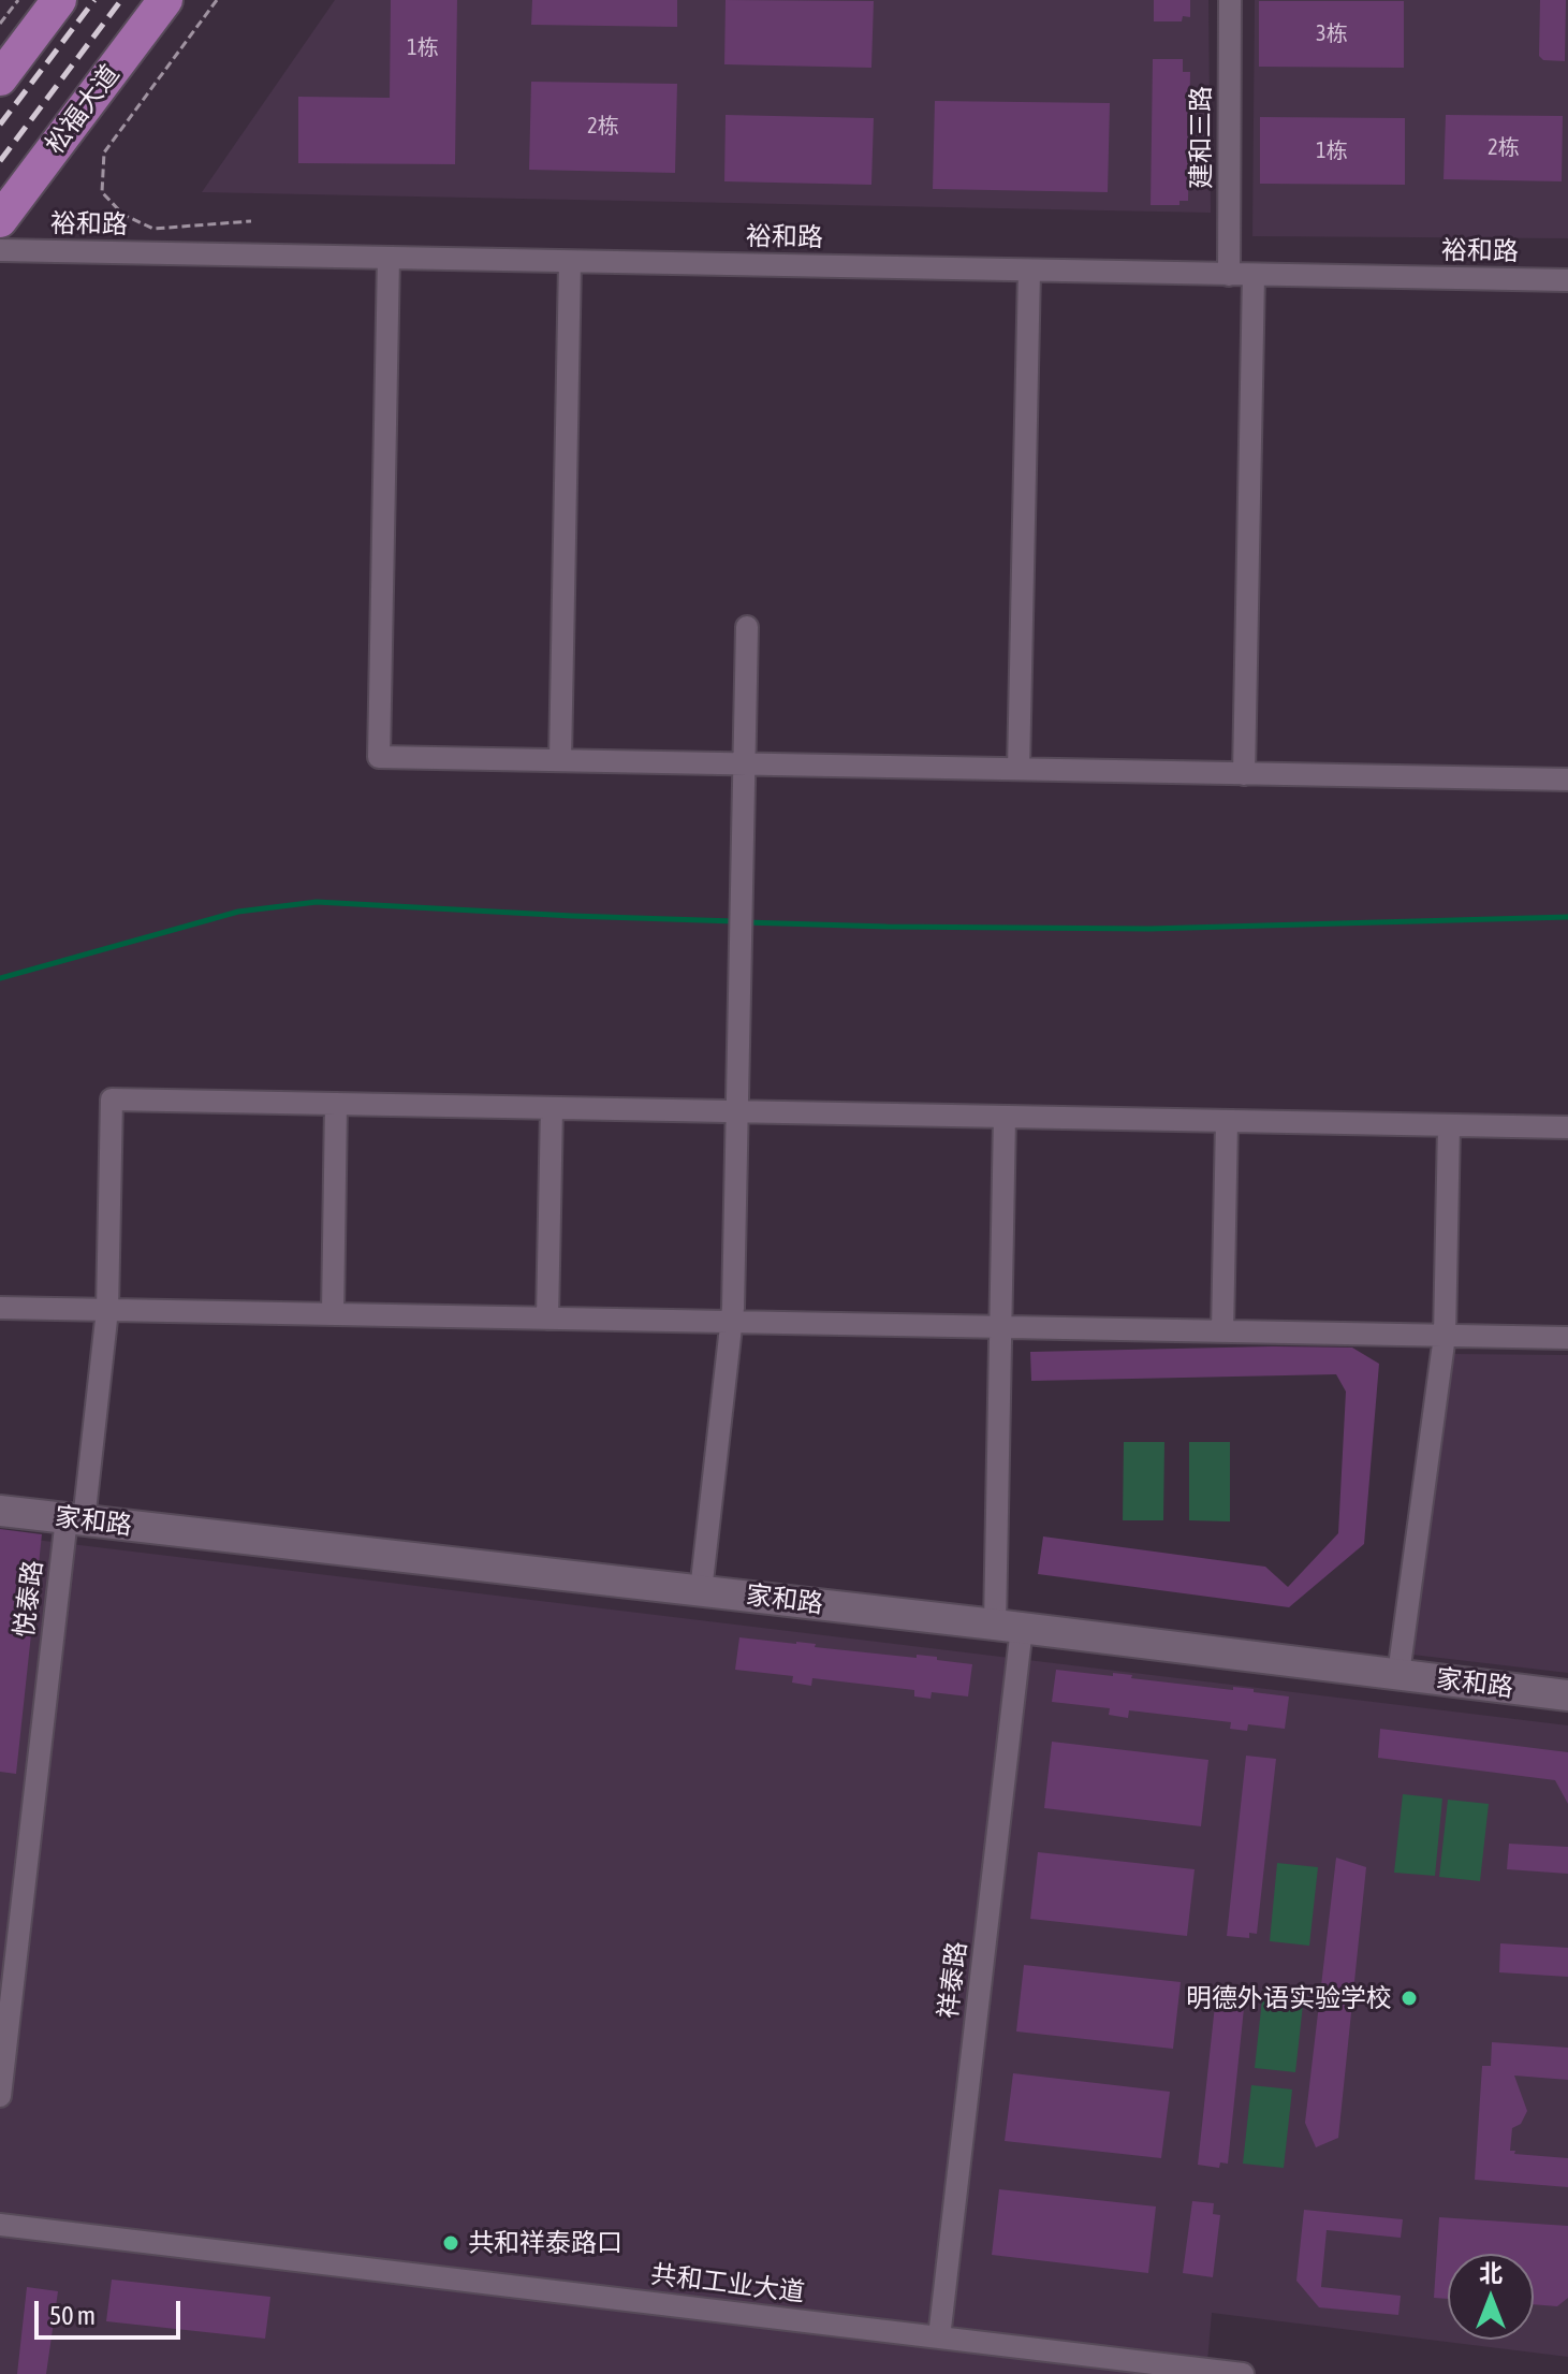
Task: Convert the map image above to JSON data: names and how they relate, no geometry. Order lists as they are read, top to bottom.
{
  "streets": {
    "main road": ["松福大道"],
    "street": [
      "建和三路",
      "裕和路",
      "家和路",
      "悦泰路",
      "祥泰路",
      "共和工业大道"
    ]
  },
  "crossings": [
    ["建和三路", "裕和路"],
    ["家和路", "悦泰路"],
    ["家和路", "祥泰路"],
    ["祥泰路", "共和工业大道"]
  ],
  "places": ["明德外语实验学校", "共和祥泰路口"],
  "house_numbers": [
    "3栋",
    "1栋",
    "2栋",
    "2栋",
    "1栋"
  ],
  "scale_bar": "50 m",
  "north": "top"
}
